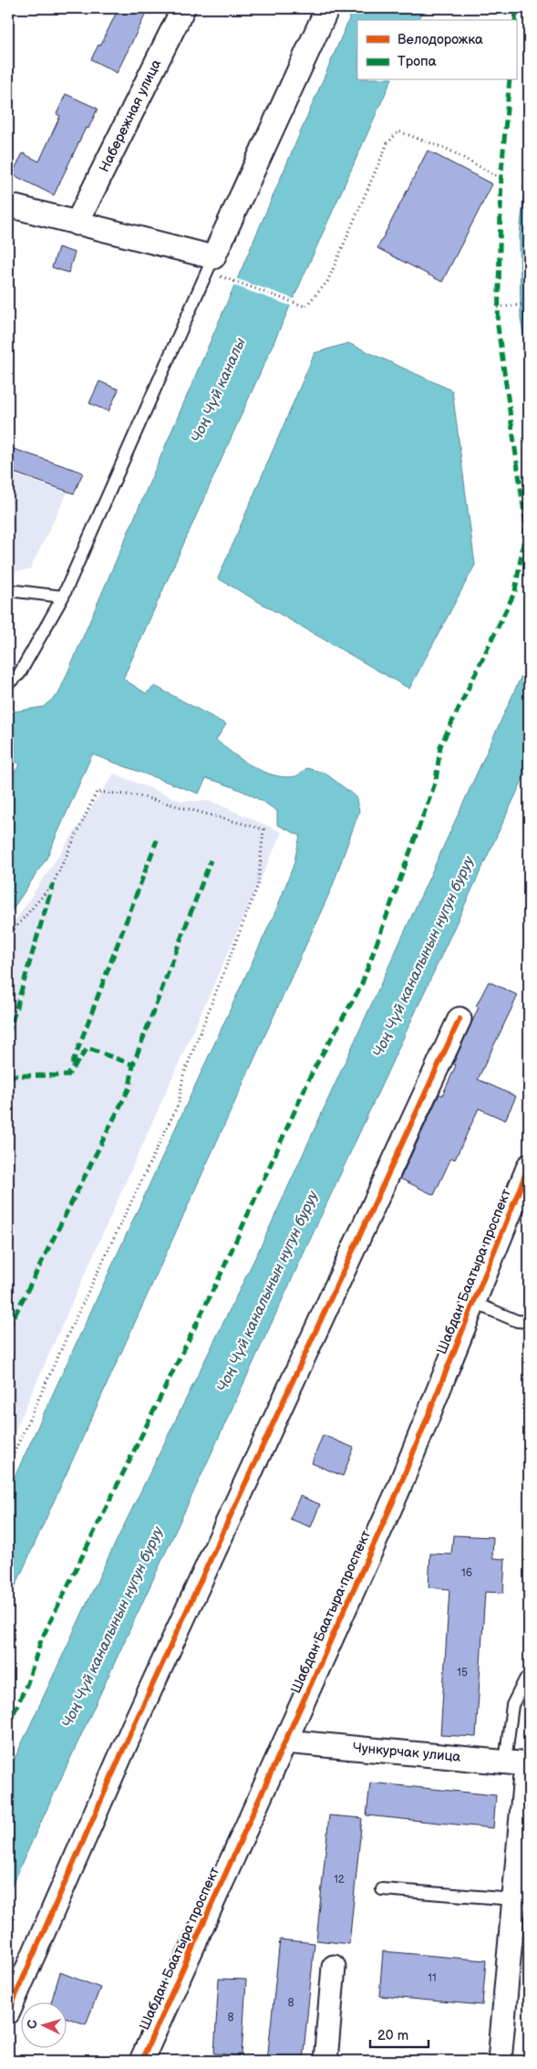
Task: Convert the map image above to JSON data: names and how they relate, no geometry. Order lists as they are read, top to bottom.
{
  "streets": {
    "street": ["Набережная улица", "Шабдан Баатыра проспект", "Чункурчак улица"]
  },
  "crossings": [
    ["Шабдан Баатыра проспект", "Чункурчак улица"]
  ],
  "water": ["Чоң Чүй каналы", "Чоң Чүй каналынын нугун буруу"],
  "house_numbers": [
    "16",
    "15",
    "12",
    "11",
    "8",
    "8"
  ],
  "legend": ["Велодорожка", "Тропа"],
  "scale_bar": "20 m",
  "north": "left"
}
